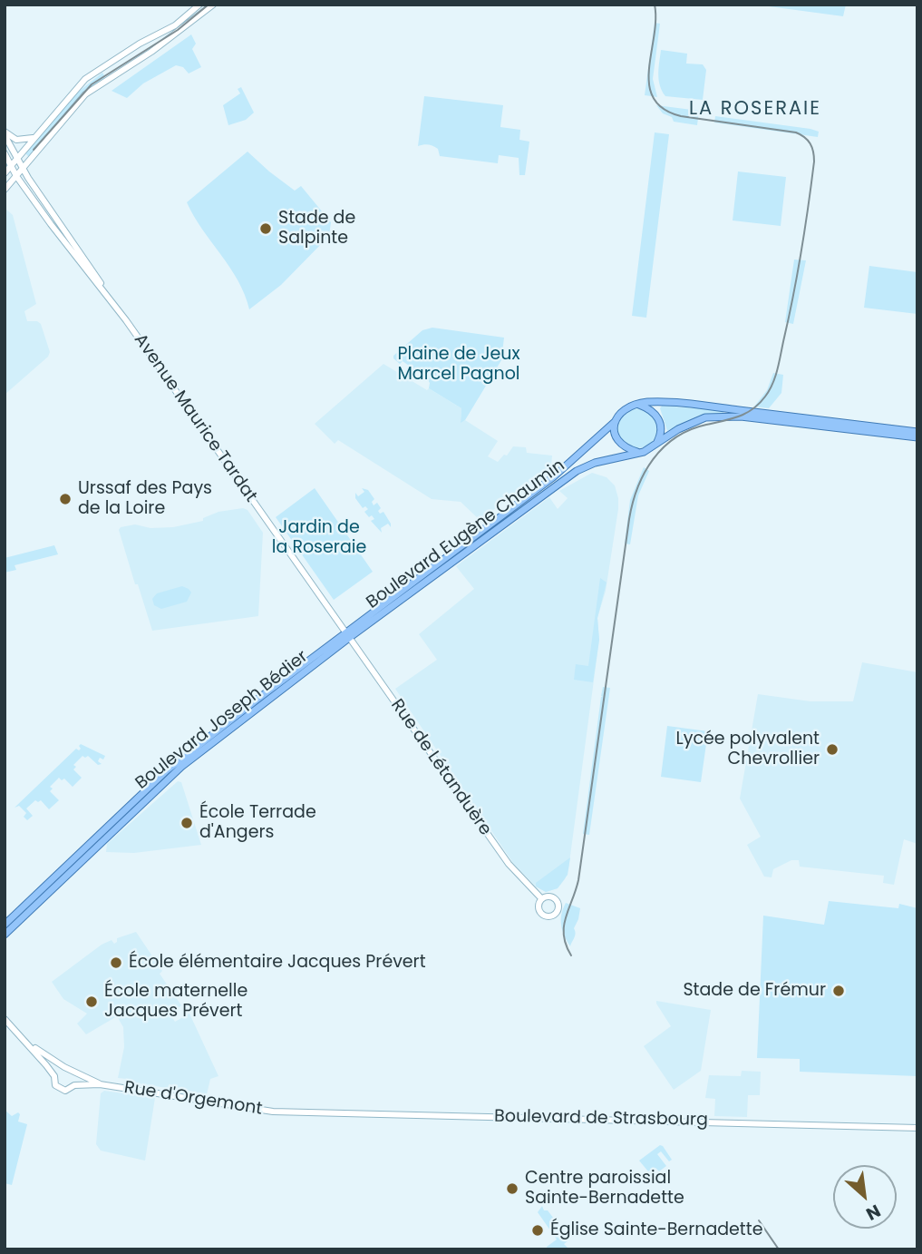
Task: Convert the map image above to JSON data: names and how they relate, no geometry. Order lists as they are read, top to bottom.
{
  "streets": {
    "main road": ["Boulevard Eugène Chaumin", "Boulevard Joseph Bédier"],
    "street": [
      "Avenue Maurice Tardat",
      "Rue de Létanduère",
      "Rue d'Orgemont",
      "Boulevard de Strasbourg"
    ]
  },
  "crossings": [
    ["Avenue Maurice Tardat", "Boulevard Eugène Chaumin"],
    ["Avenue Maurice Tardat", "Boulevard Joseph Bédier"],
    ["Avenue Maurice Tardat", "Rue de Létanduère"],
    ["Boulevard Eugène Chaumin", "Boulevard Joseph Bédier"],
    ["Boulevard Eugène Chaumin", "Rue de Létanduère"],
    ["Boulevard Joseph Bédier", "Rue de Létanduère"],
    ["Rue d'Orgemont", "Boulevard de Strasbourg"]
  ],
  "districts": ["LA ROSERAIE"],
  "parks": ["Plaine de Jeux Marcel Pagnol", "Jardin de la Roseraie"],
  "places": [
    "Stade de Salpinte",
    "Urssaf des Pays de la Loire",
    "Lycée polyvalent Chevrollier",
    "École Terrade d'Angers",
    "École élémentaire Jacques Prévert",
    "Stade de Frémur",
    "École maternelle Jacques Prévert",
    "Centre paroissial Sainte-Bernadette",
    "Église Sainte-Bernadette"
  ],
  "north": "bottom right"
}
